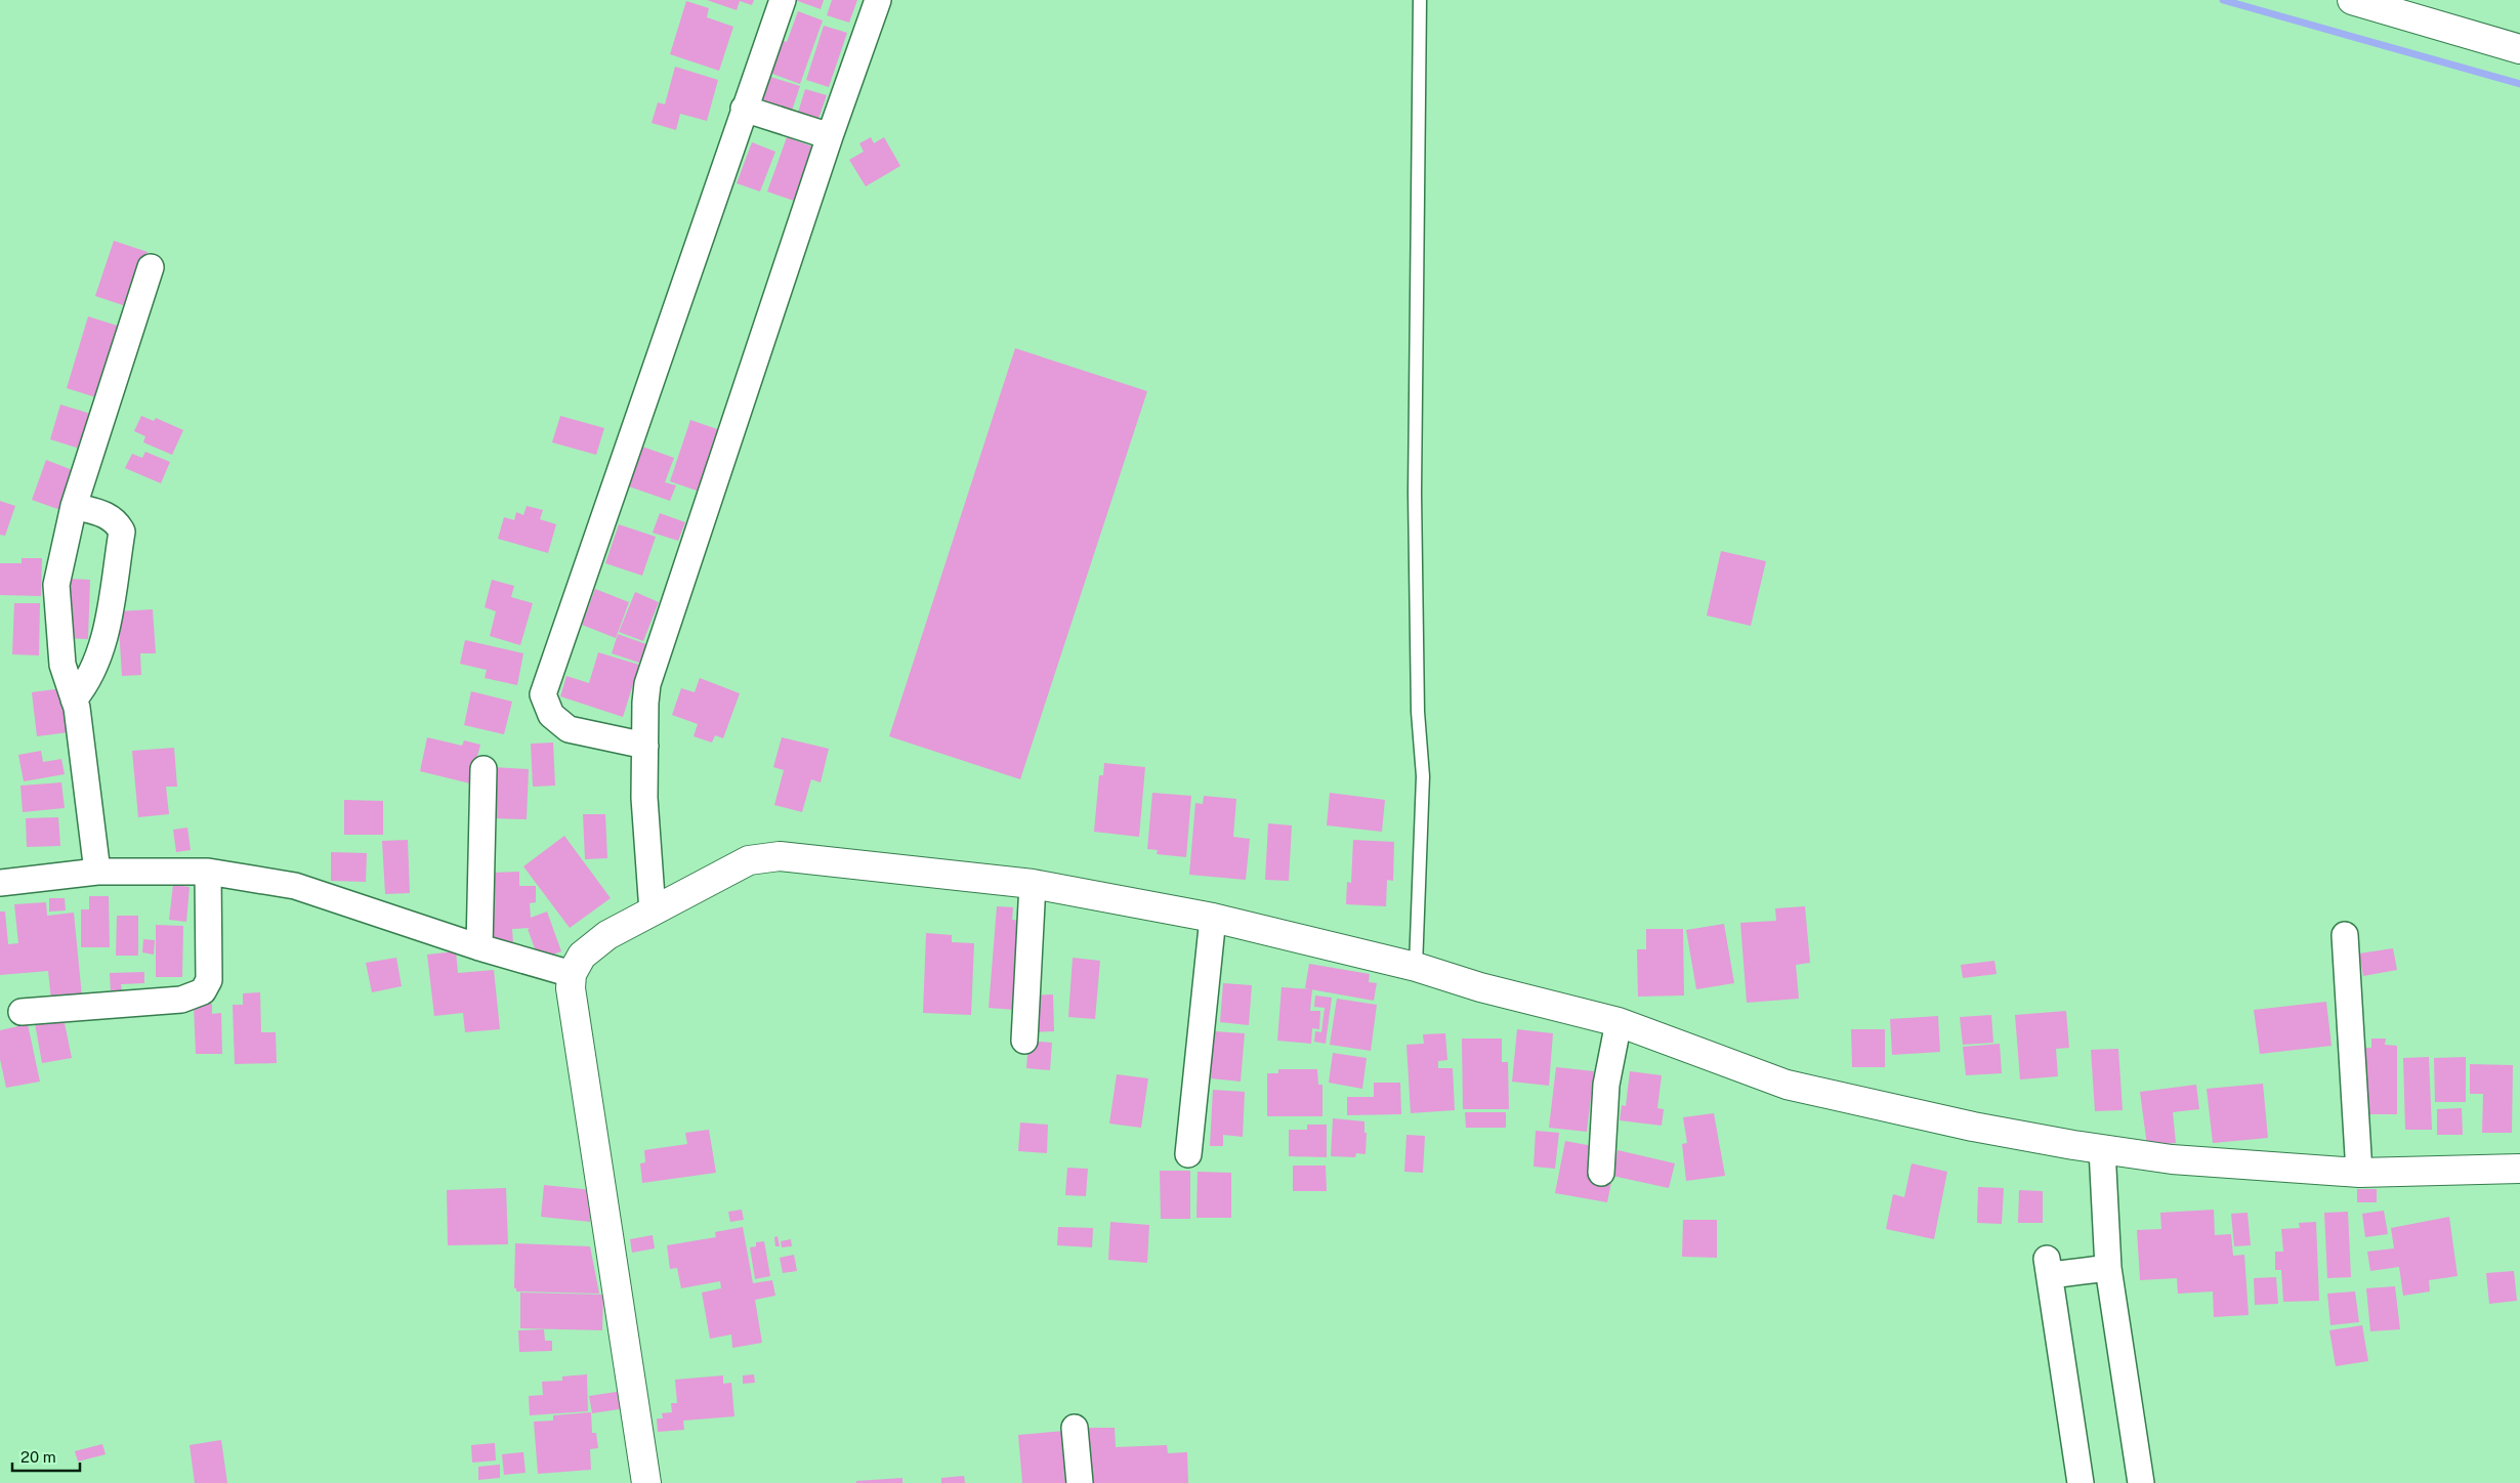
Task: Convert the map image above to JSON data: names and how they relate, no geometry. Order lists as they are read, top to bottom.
{
  "scale_bar": "20 m"
}
